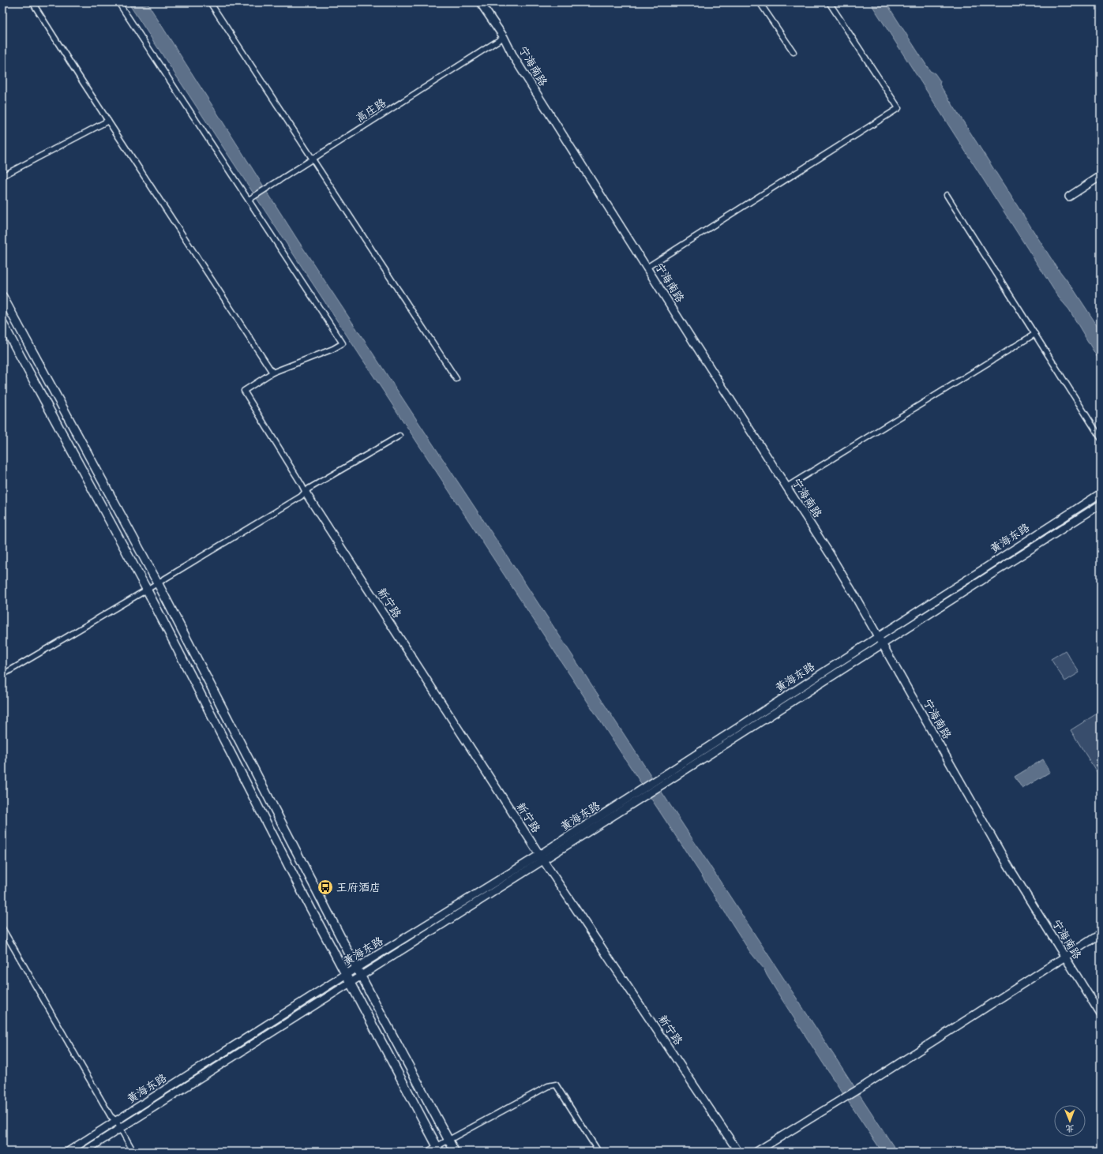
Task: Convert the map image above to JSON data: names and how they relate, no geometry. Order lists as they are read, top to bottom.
{
  "streets": {
    "street": [
      "宁海南路",
      "高庄路",
      "黄海东路",
      "新宁路"
    ]
  },
  "crossings": [
    ["宁海南路", "高庄路"],
    ["宁海南路", "黄海东路"],
    ["黄海东路", "新宁路"]
  ],
  "places": {
    "bus stop": ["王府酒店"]
  },
  "north": "bottom"
}
